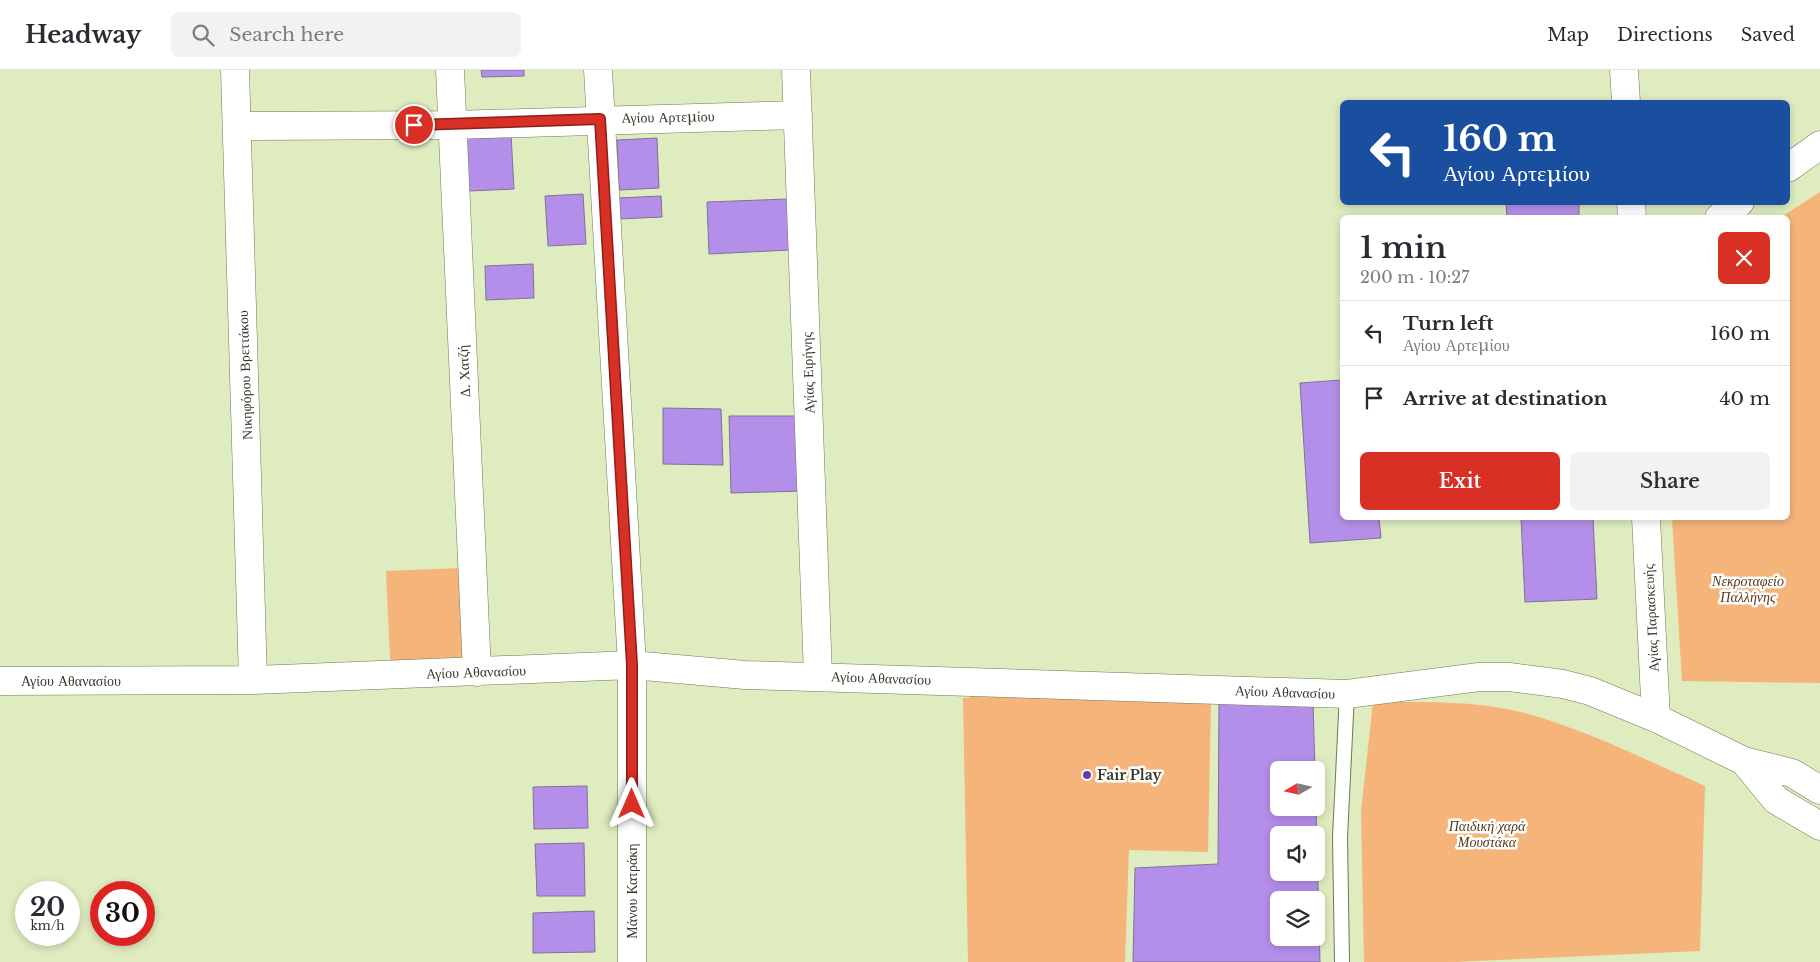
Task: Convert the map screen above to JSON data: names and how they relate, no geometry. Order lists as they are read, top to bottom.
{
  "streets": {
    "street": [
      "Αγίου Αρτεμίου",
      "Δ. Χατζή",
      "Αγίας Ειρήνης",
      "Νικηφόρου Βρεττάκου",
      "Αγίας Παρασκευής",
      "Αγίου Αθανασίου",
      "Μάνου Κατράκη"
    ]
  },
  "crossings": [
    ["Αγίου Αρτεμίου", "Δ. Χατζή"],
    ["Αγίου Αρτεμίου", "Αγίας Ειρήνης"],
    ["Αγίου Αρτεμίου", "Νικηφόρου Βρεττάκου"],
    ["Αγίου Αρτεμίου", "Μάνου Κατράκη"],
    ["Δ. Χατζή", "Αγίου Αθανασίου"],
    ["Αγίας Ειρήνης", "Αγίου Αθανασίου"],
    ["Νικηφόρου Βρεττάκου", "Αγίου Αθανασίου"],
    ["Αγίας Παρασκευής", "Αγίου Αθανασίου"],
    ["Αγίου Αθανασίου", "Μάνου Κατράκη"]
  ],
  "parks": ["Νεκροταφείο Παλλήνης", "Παιδική χαρά Μουστάκα"],
  "places": ["Fair Play"],
  "north": "left",
  "page": {
    "header": "Headway",
    "search": "Search here",
    "nav": ["Map", "Directions", "Saved"],
    "turn": ["160 m", "Αγίου Αρτεμίου"],
    "heading": ["1 min", "200 m · 10:27"],
    "list": [
      {
        "name": "Turn left",
        "note": "Αγίου Αρτεμίου",
        "value": "160 m"
      },
      {
        "name": "Arrive at destination",
        "value": "40 m"
      }
    ],
    "buttons": ["Exit", "Share"],
    "speed": "20 km/h",
    "limit": "30"
  }
}
